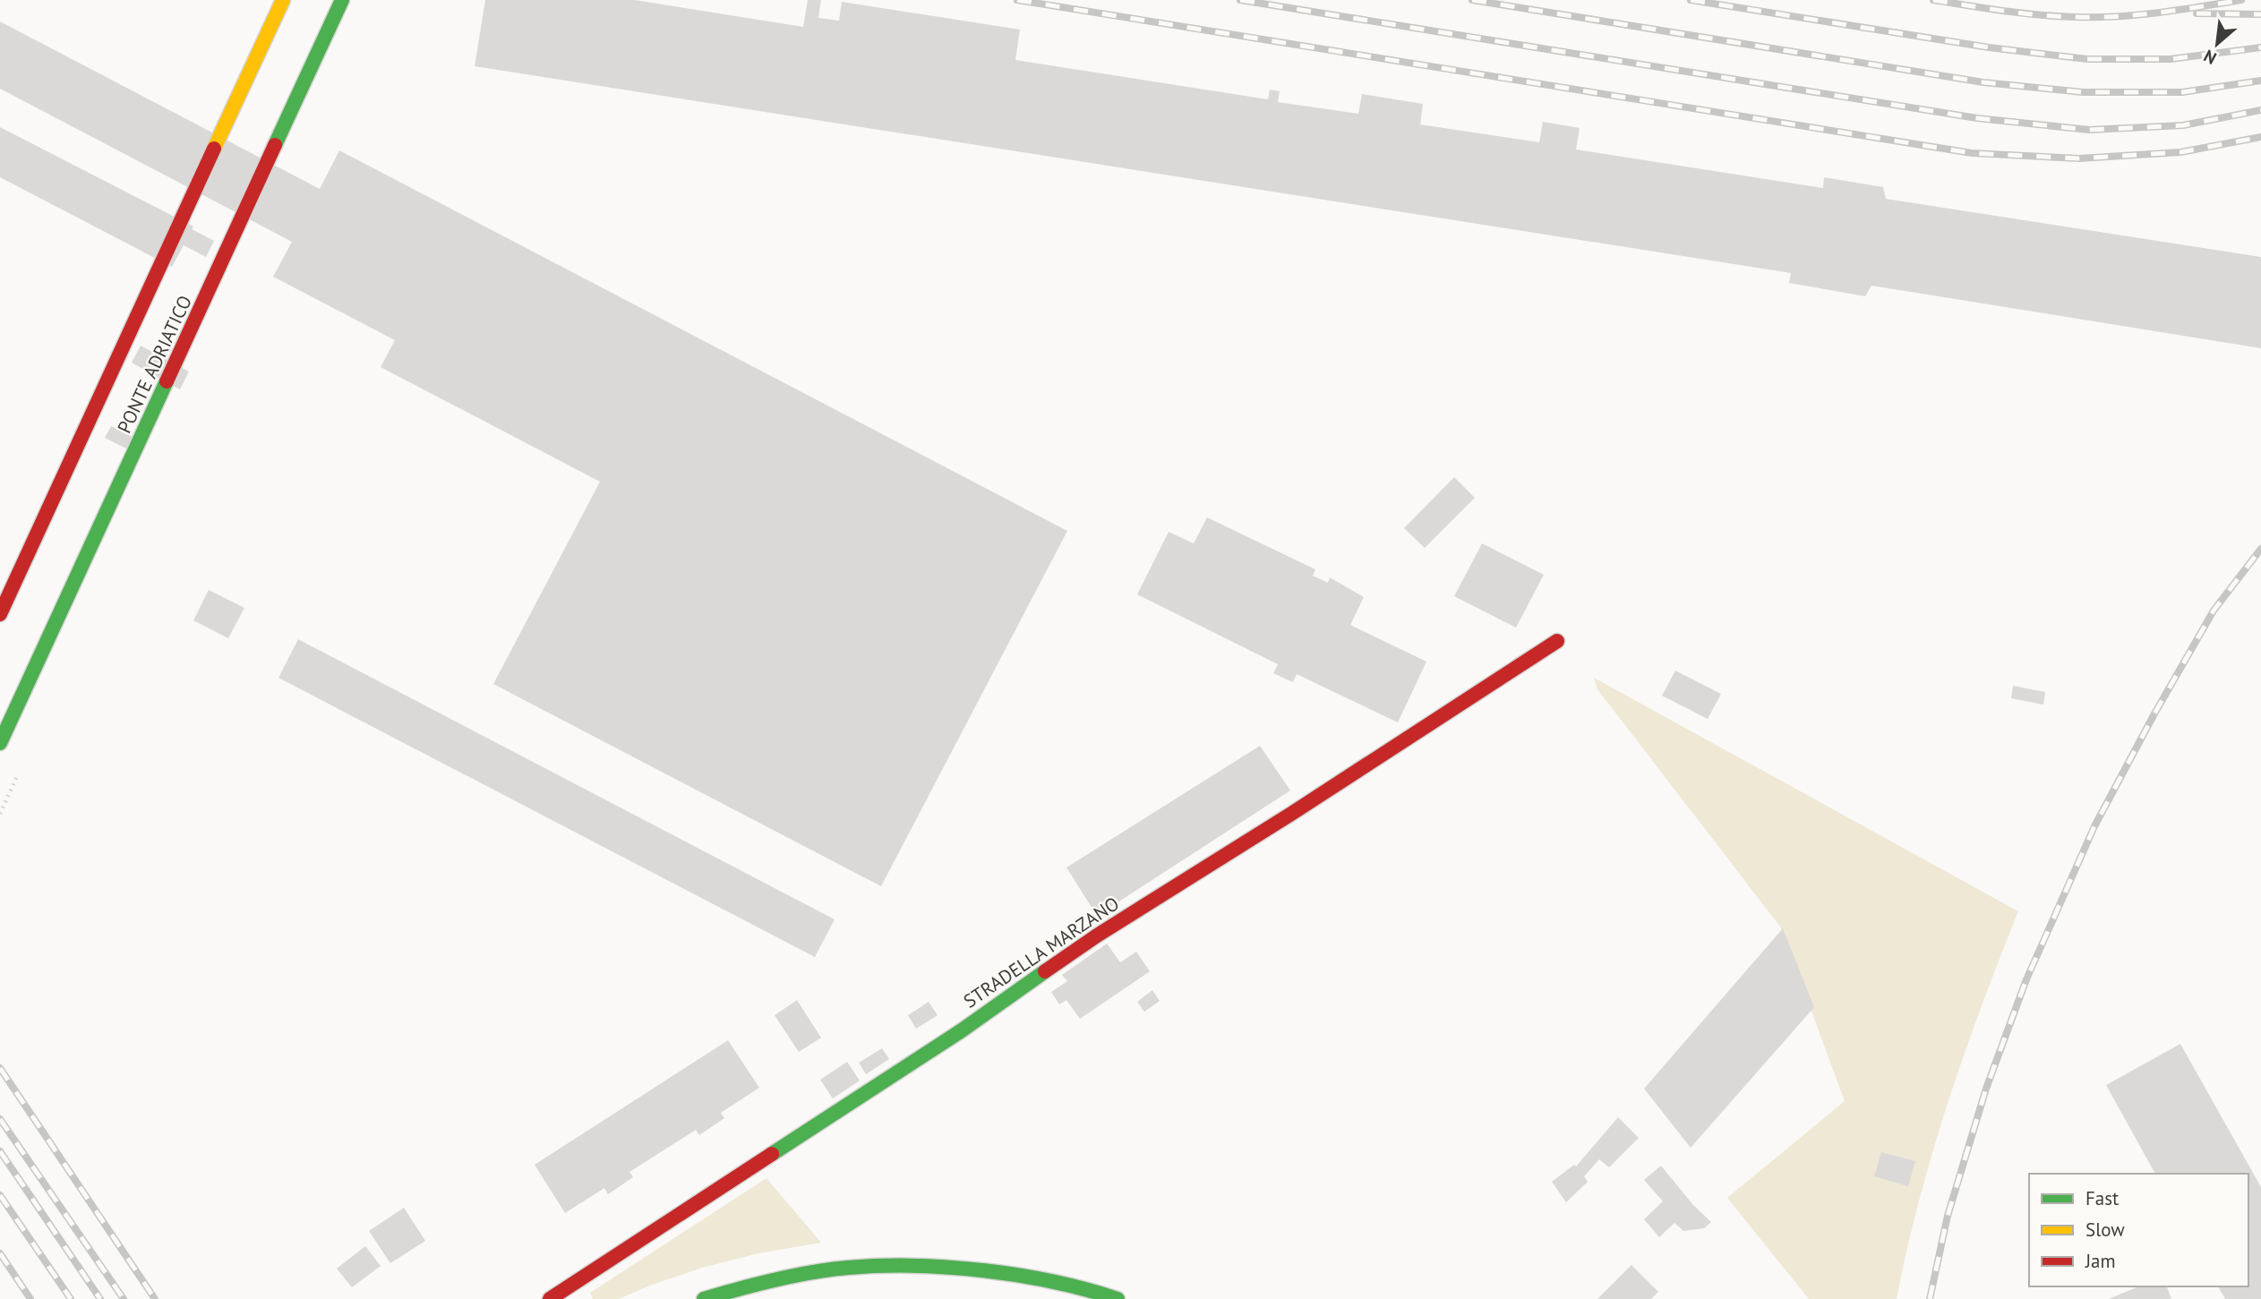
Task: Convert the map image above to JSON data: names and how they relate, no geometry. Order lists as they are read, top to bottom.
{
  "streets": {
    "main road": ["PONTE ADRIATICO", "STRADELLA MARZANO"]
  },
  "legend": ["Fast", "Slow", "Jam"],
  "north": "bottom left"
}
